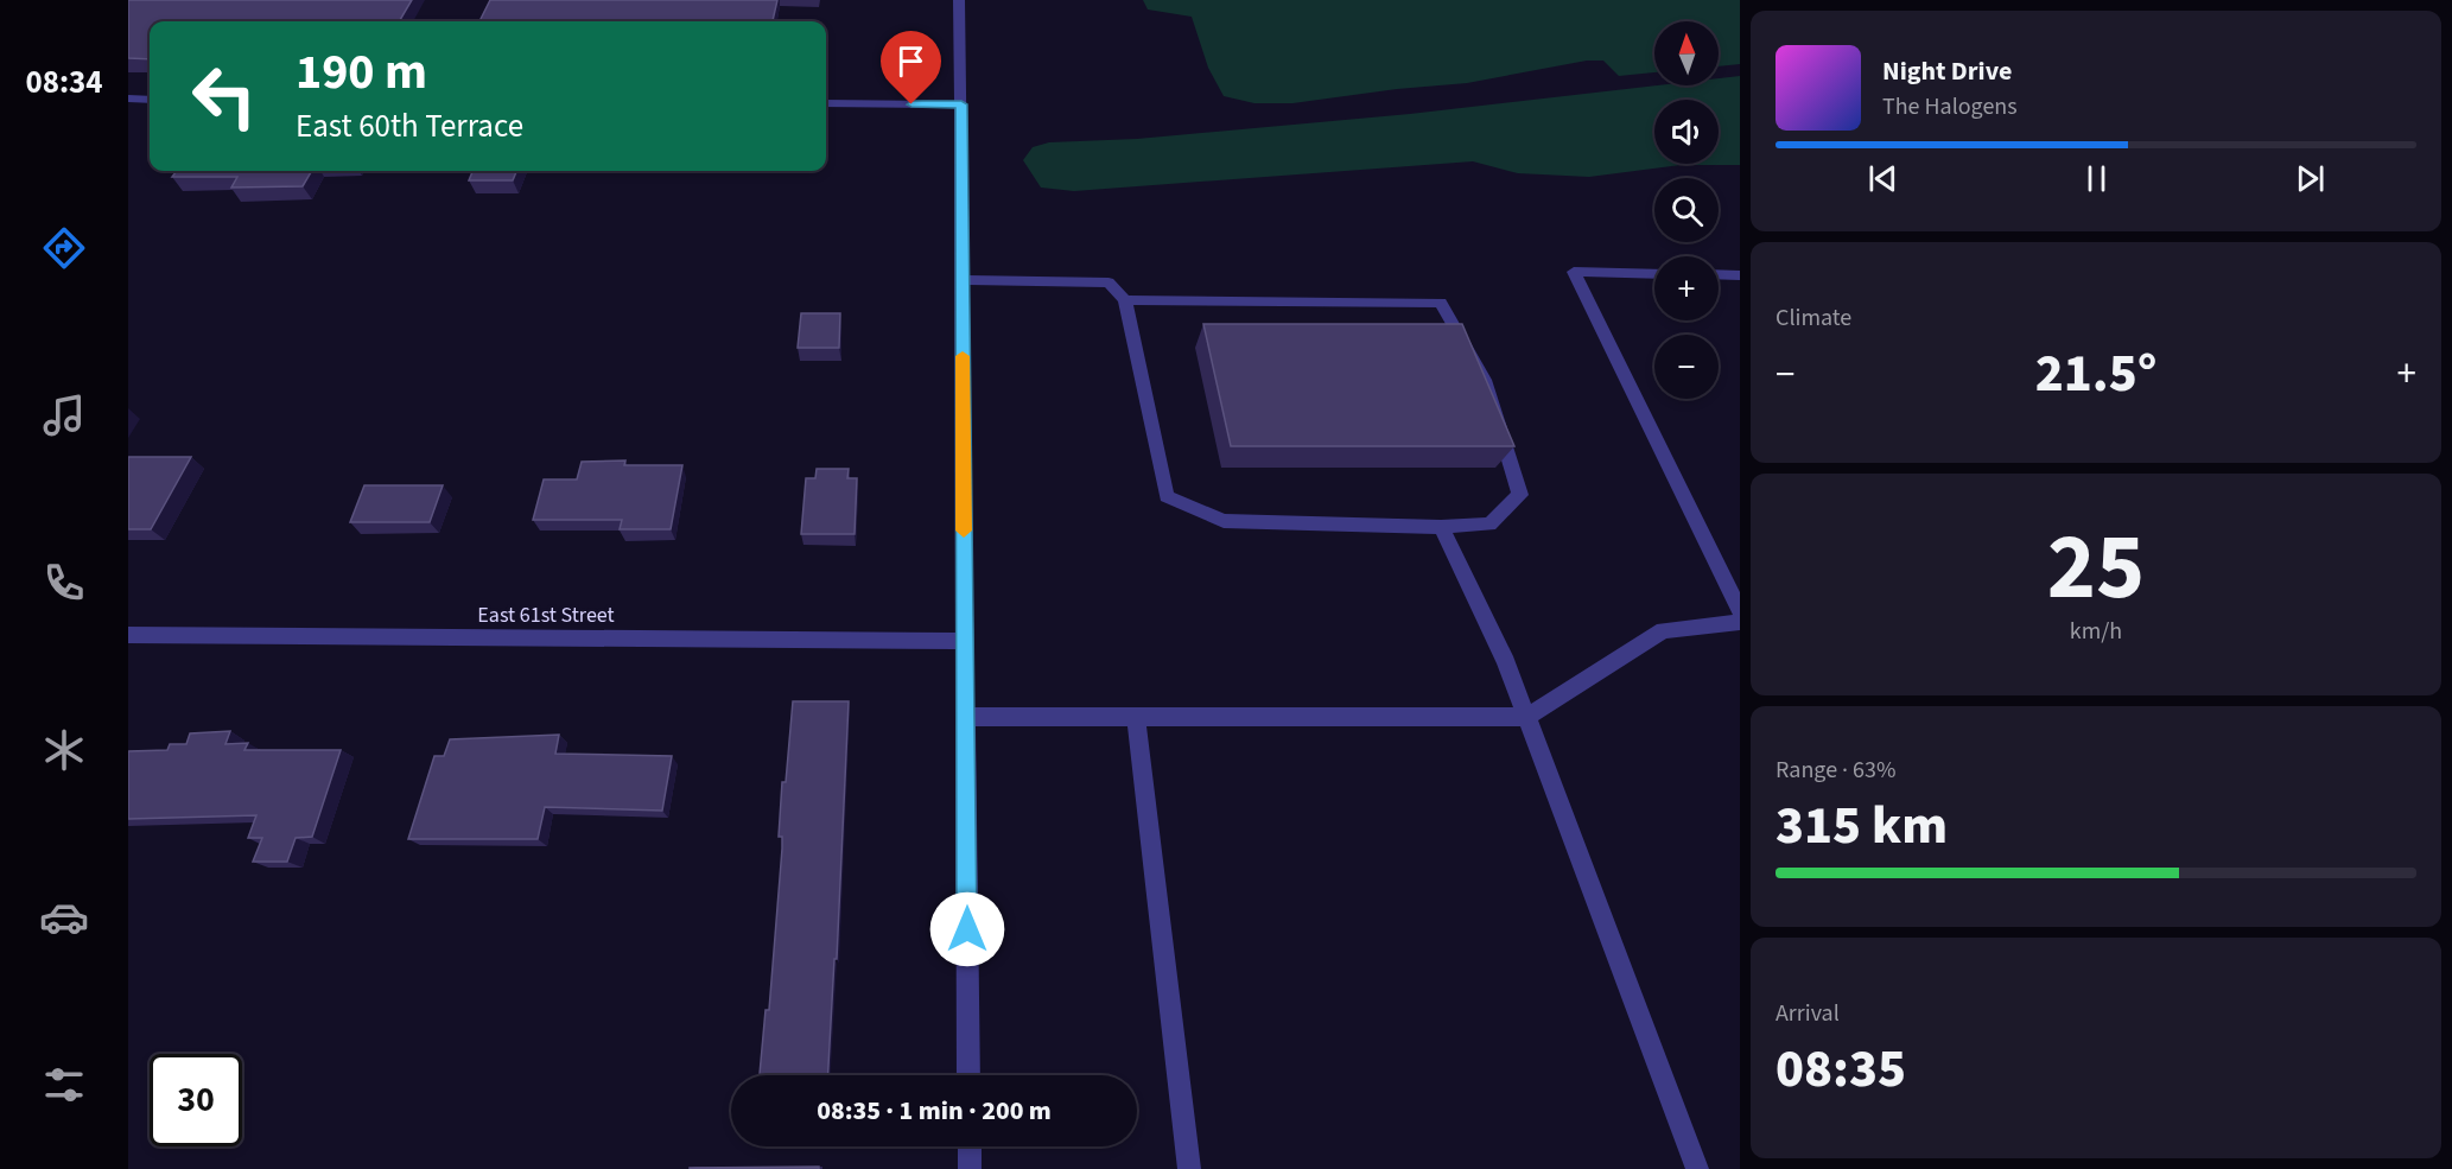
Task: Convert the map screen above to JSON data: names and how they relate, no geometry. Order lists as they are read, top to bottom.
{
  "streets": {
    "street": ["East 61st Street"]
  },
  "north": "top",
  "page": {
    "tabs": "08:34",
    "map_buttons": ["+", "−"],
    "turn": ["190 m", "East 60th Terrace"],
    "song": ["Night Drive", "The Halogens"],
    "tile": [
      "Climate",
      ["25", "km/h"],
      ["Range · 63%", "315 km"],
      ["Arrival", "08:35"]
    ],
    "heat": ["−", "21.5°", "+"],
    "limit": "30",
    "trip": "08:35 · 1 min · 200 m"
  }
}
